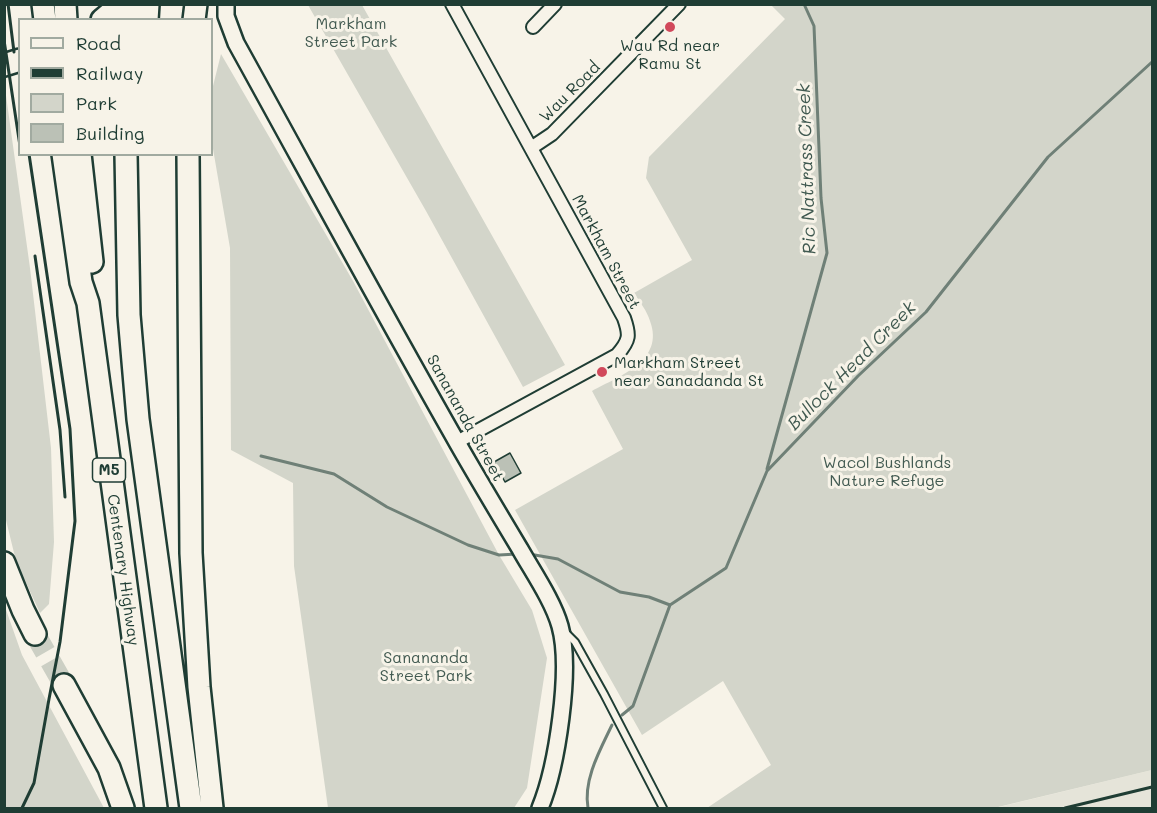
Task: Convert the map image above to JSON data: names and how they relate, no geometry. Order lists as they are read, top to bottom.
{
  "streets": {
    "highway": ["M5", "Centenary Highway"],
    "street": ["Wau Road", "Markham Street", "Sanananda Street"]
  },
  "crossings": [
    ["Wau Road", "Markham Street"],
    ["Markham Street", "Sanananda Street"]
  ],
  "water": ["Ric Nattrass Creek", "Bullock Head Creek"],
  "parks": ["Markham Street Park", "Wacol Bushlands Nature Refuge", "Sanananda Street Park"],
  "places": ["Wau Rd near Ramu St", "Markham Street near Sanadanda St"],
  "legend": [
    "Road",
    "Railway",
    "Park",
    "Building"
  ]
}
